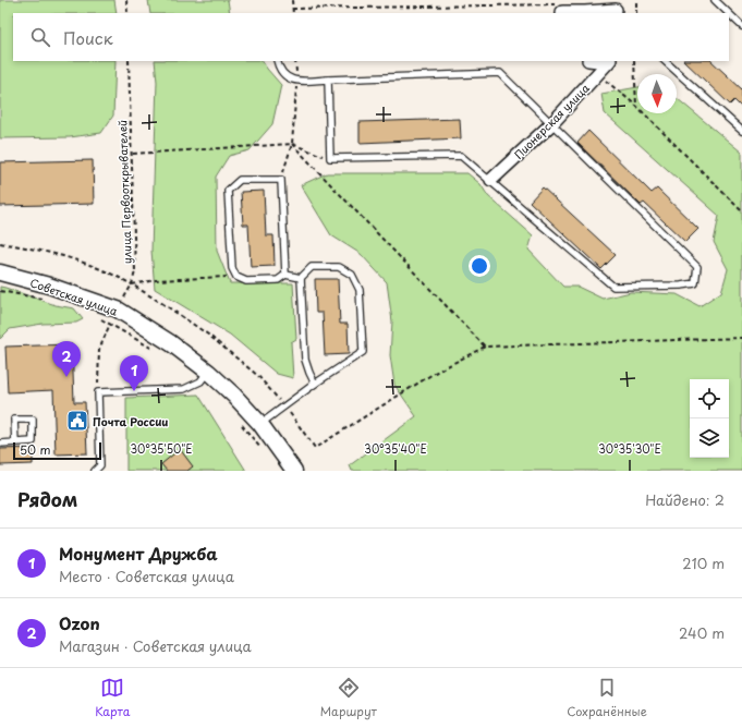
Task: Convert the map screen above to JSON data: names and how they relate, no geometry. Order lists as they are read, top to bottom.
{
  "streets": {
    "street": ["Пионерская улица", "Советская улица"],
    "path": ["улица Первооткрывателей"]
  },
  "places": {
    "public building": ["Почта России"]
  },
  "scale_bar": "50 m",
  "north": "bottom",
  "page": {
    "search": "Поиск",
    "pins": ["2", "1"],
    "scale": "50 m",
    "heading": ["Рядом", "Найдено: 2"],
    "list": [
      {
        "mark": "1",
        "name": "Монумент Дружба",
        "note": "Место · Советская улица",
        "value": "210 m"
      },
      {
        "mark": "2",
        "name": "Ozon",
        "note": "Магазин · Советская улица",
        "value": "240 m"
      }
    ],
    "nav": ["Карта", "Маршрут", "Сохранённые"]
  },
  "coordinates": ["30°35'50\"E", "30°35'40\"E", "30°35'30\"E"]
}
